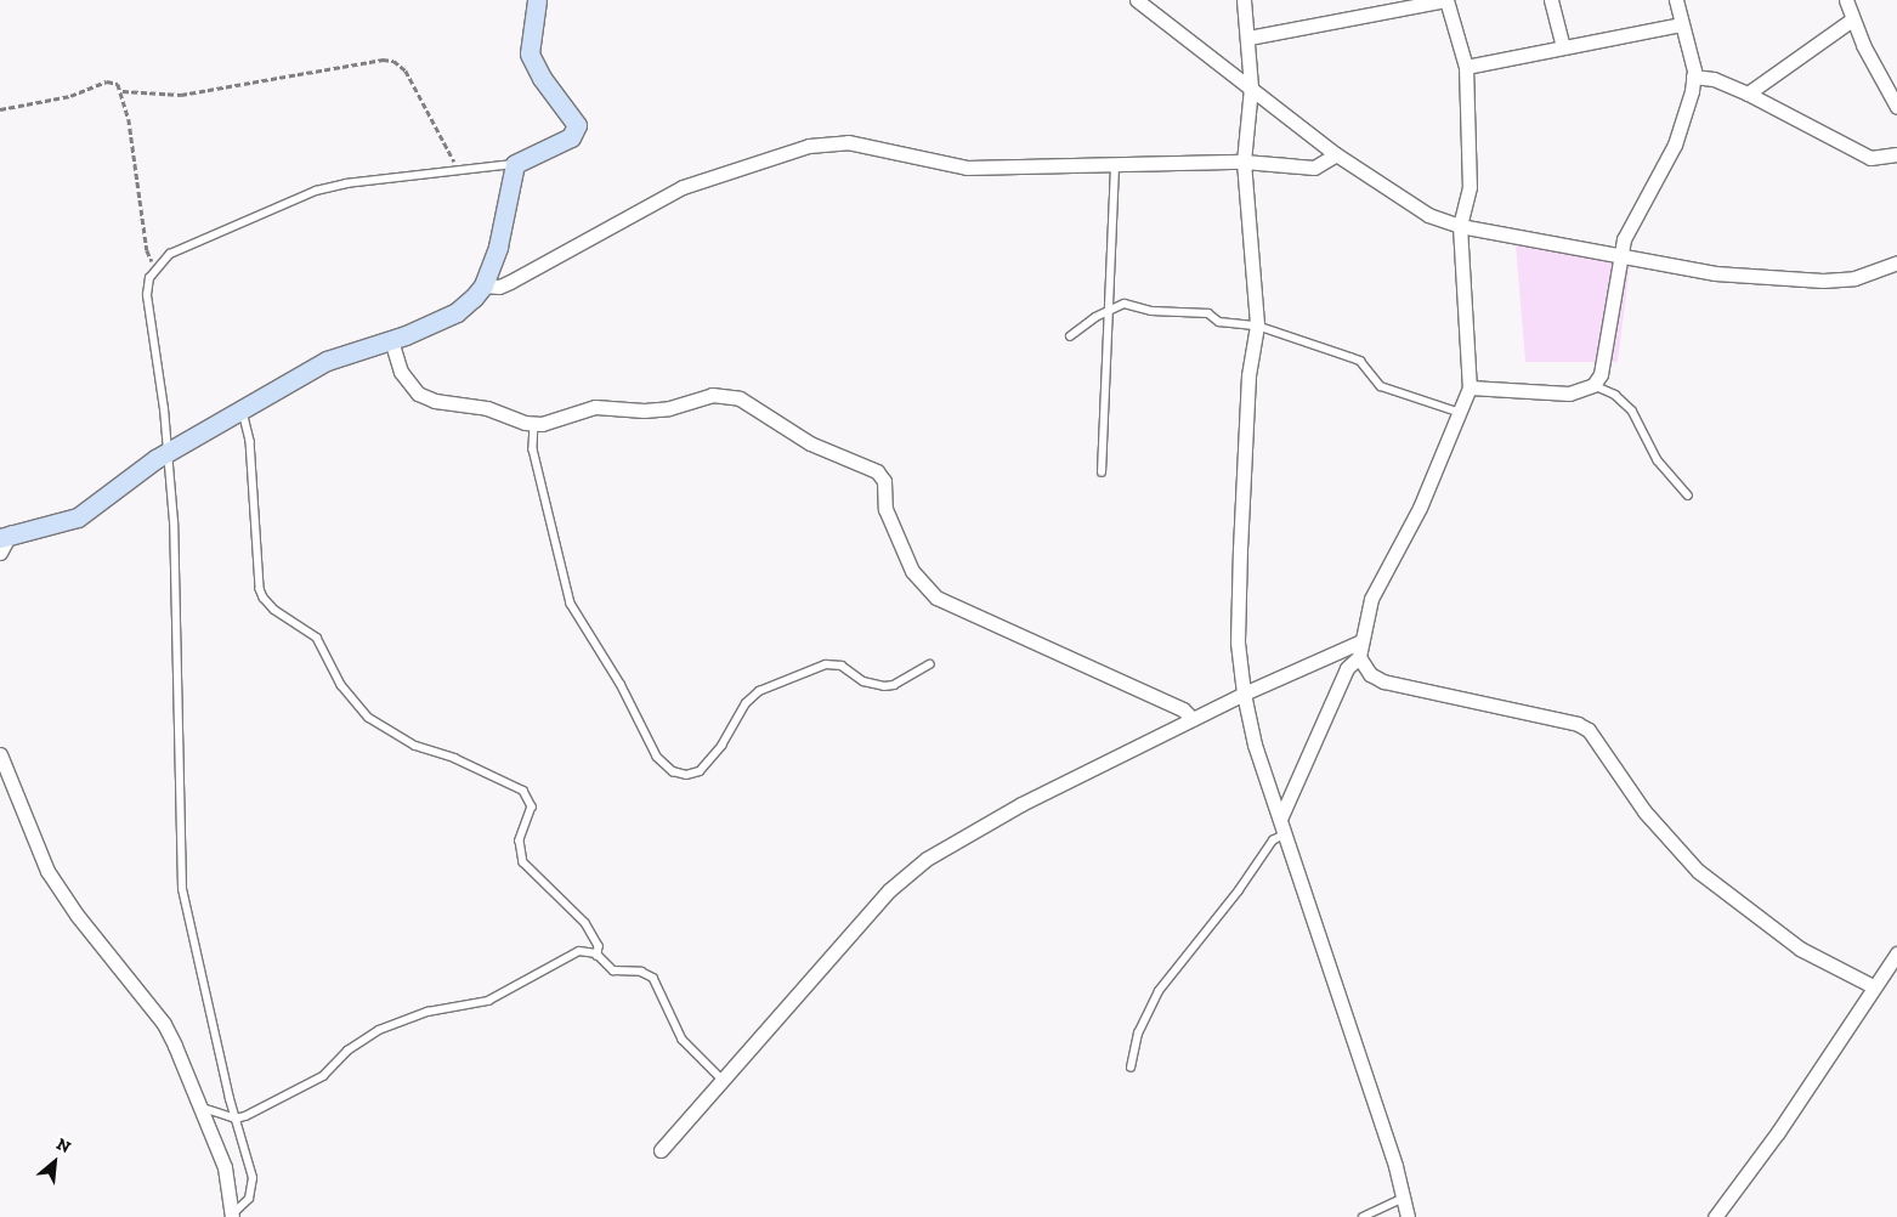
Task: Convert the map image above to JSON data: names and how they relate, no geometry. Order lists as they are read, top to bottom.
{
  "north": "top right"
}
